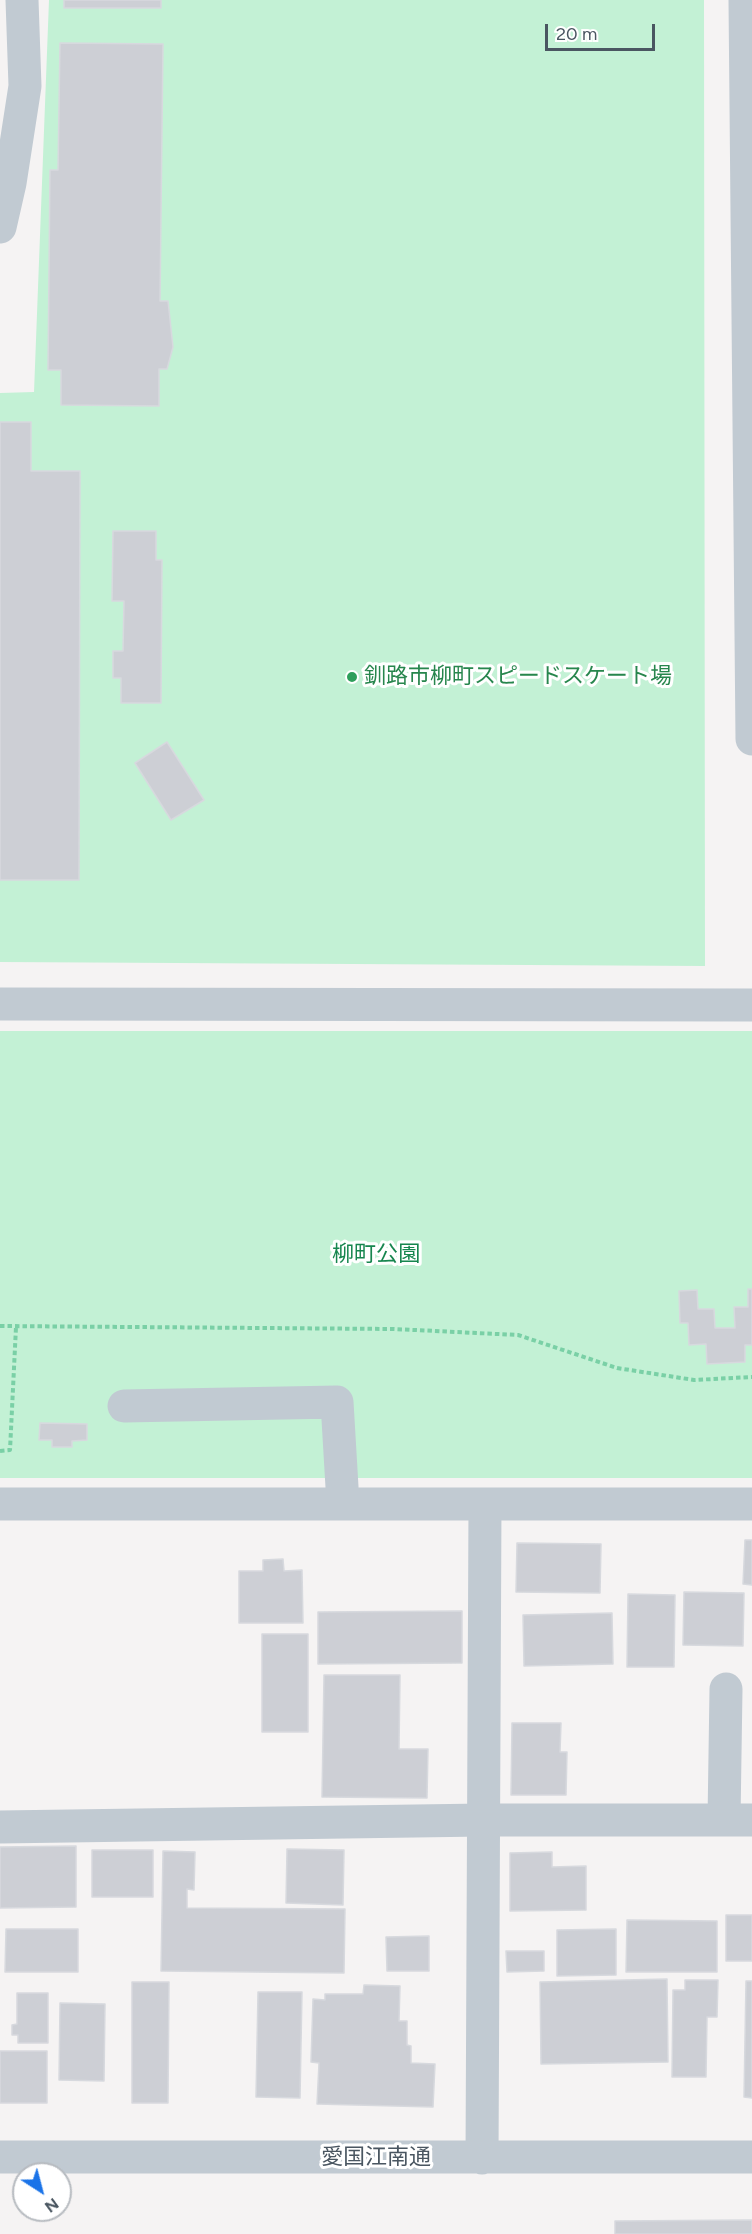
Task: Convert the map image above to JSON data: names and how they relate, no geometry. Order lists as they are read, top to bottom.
{
  "streets": {
    "street": ["愛国江南通"]
  },
  "parks": ["柳町公園"],
  "places": ["釧路市柳町スピードスケート場"],
  "scale_bar": "20 m",
  "north": "bottom right"
}
